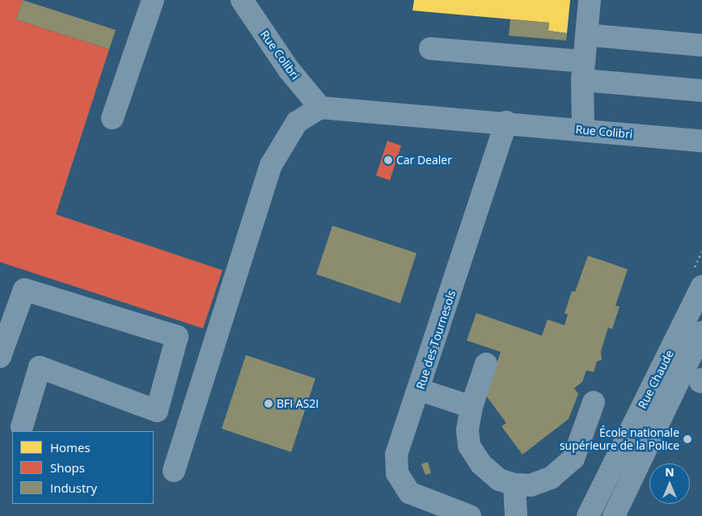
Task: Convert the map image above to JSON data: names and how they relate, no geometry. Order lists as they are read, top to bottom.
{
  "streets": {
    "street": ["Rue Colibri", "Rue des Tournesols", "Rue Chaude"]
  },
  "crossings": [
    ["Rue Colibri", "Rue des Tournesols"]
  ],
  "places": ["Car Dealer", "BFI AS2I", "École nationale supérieure de la Police"],
  "legend": ["Homes", "Shops", "Industry"],
  "north": "top"
}
